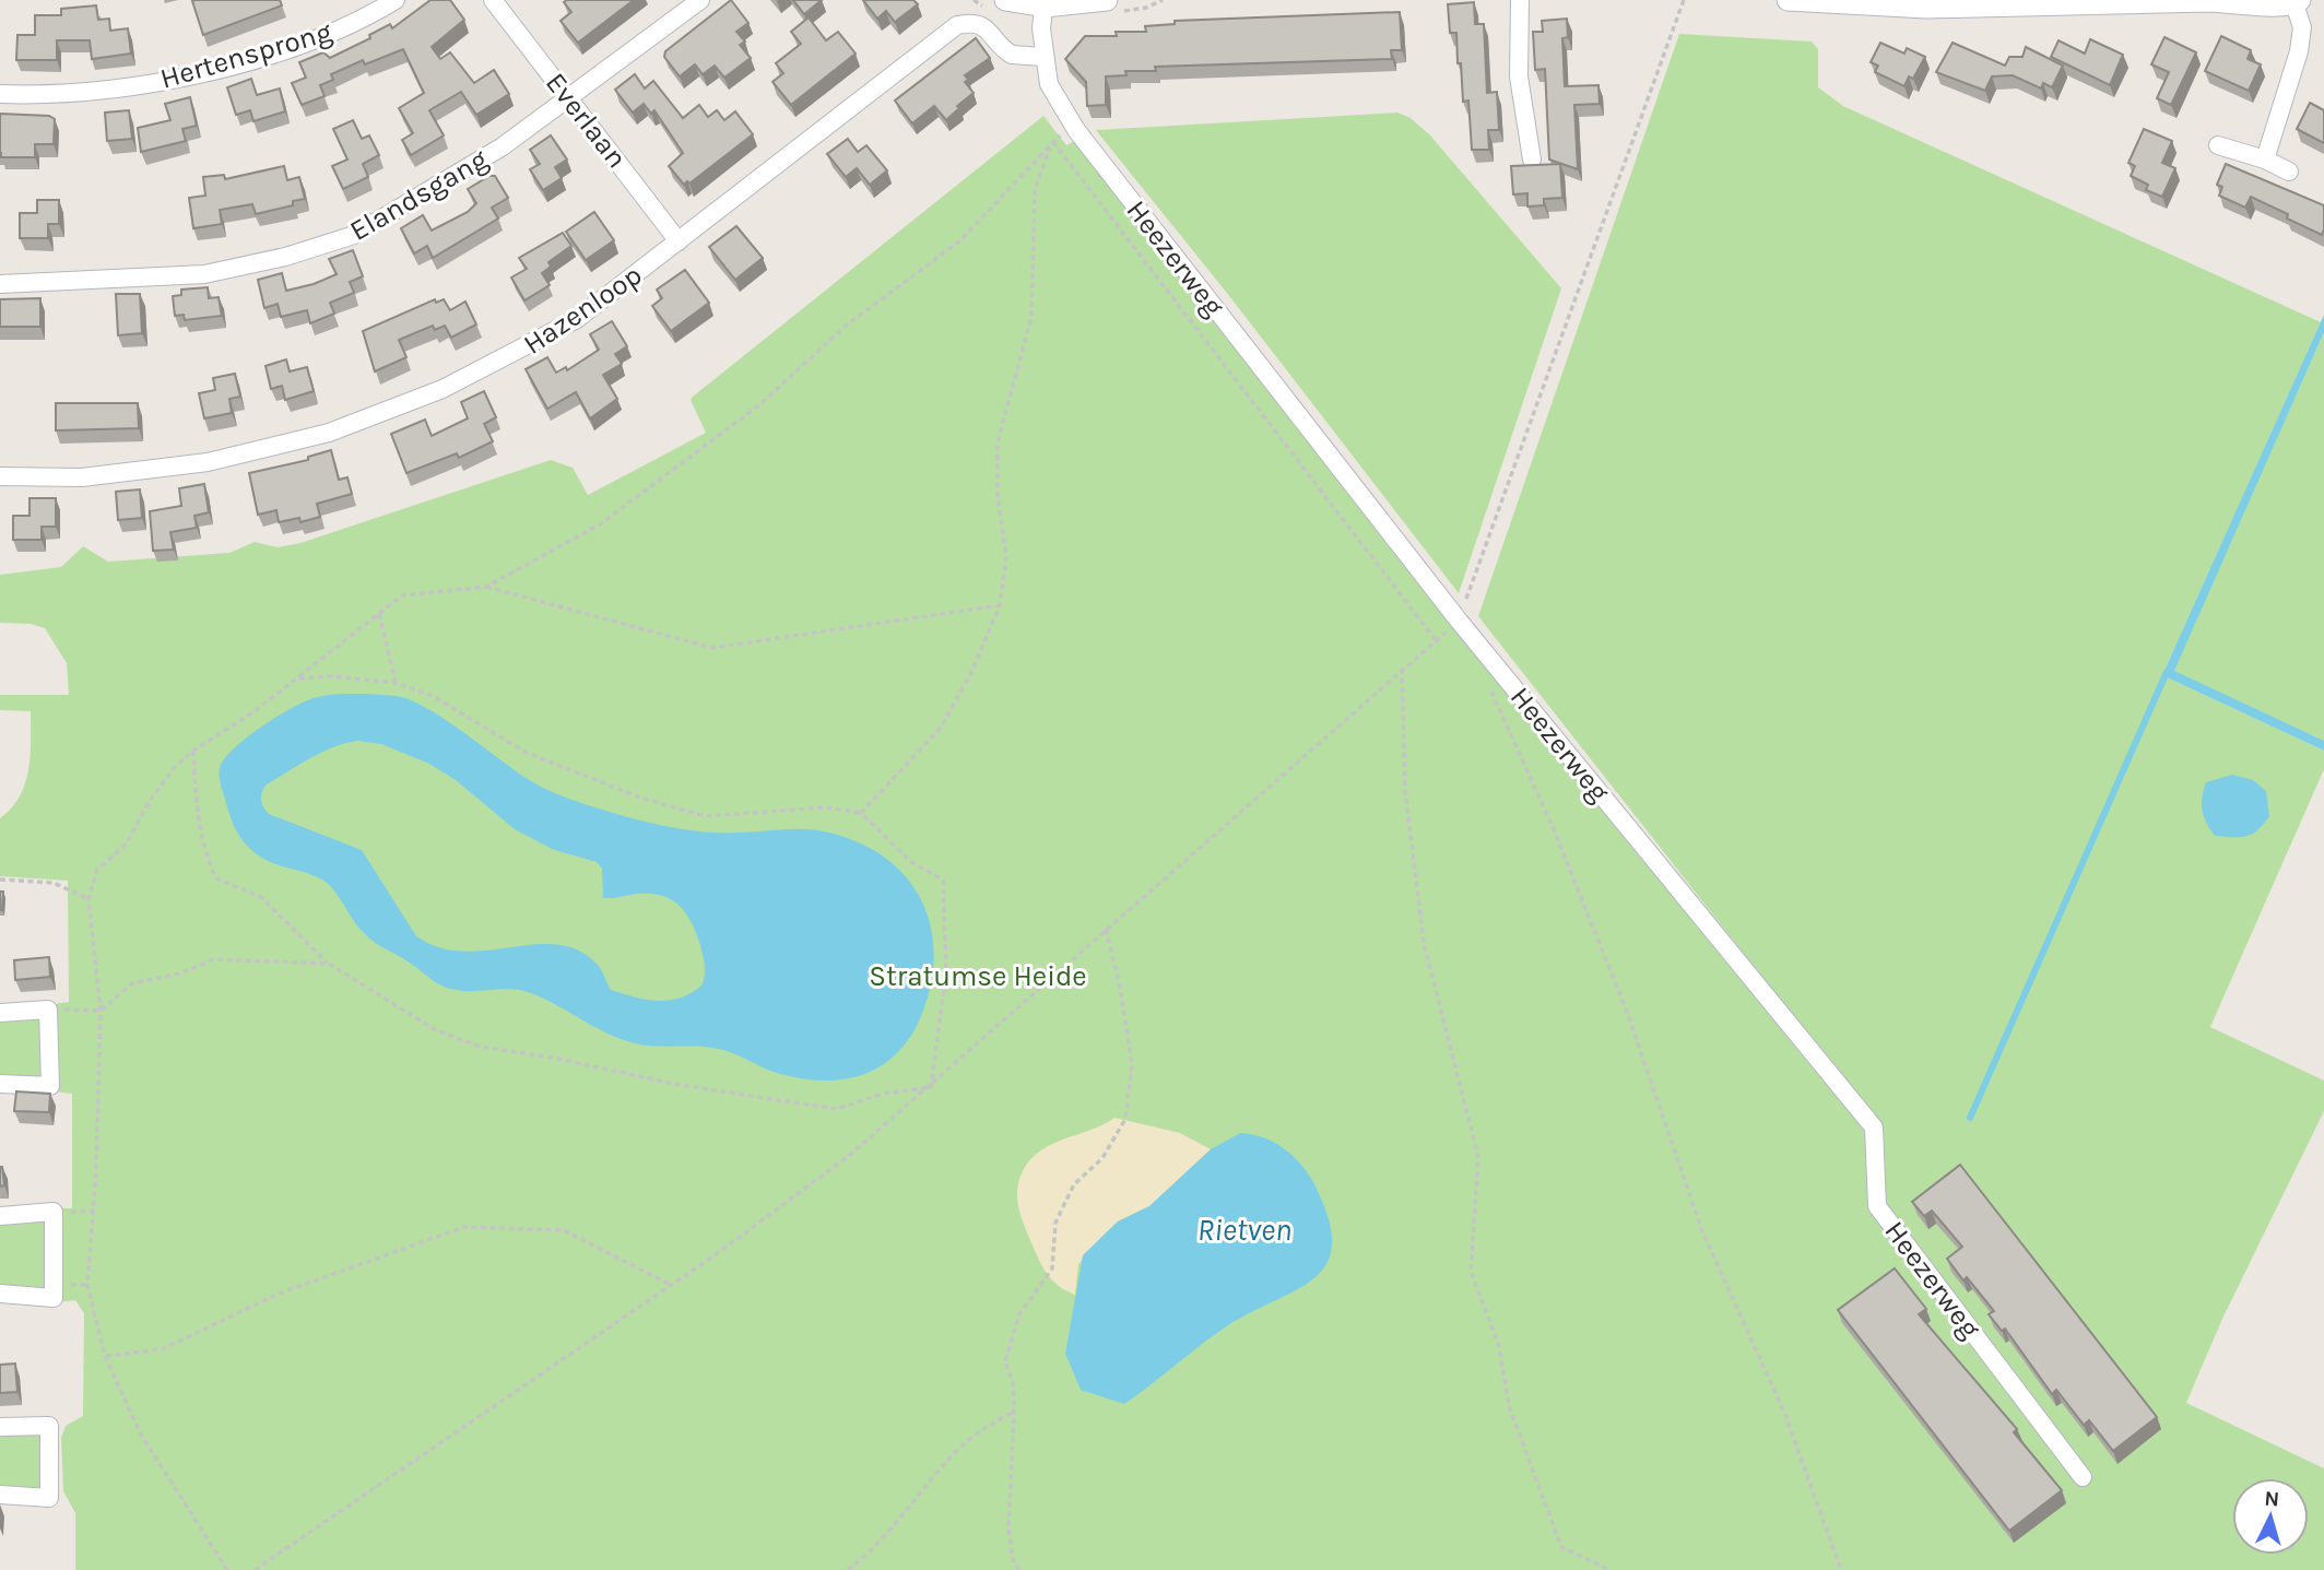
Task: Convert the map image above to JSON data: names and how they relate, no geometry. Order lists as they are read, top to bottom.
{
  "streets": {
    "street": [
      "Hertensprong",
      "Everlaan",
      "Elandsgang",
      "Heezerweg",
      "Hazenloop"
    ]
  },
  "crossings": [
    ["Everlaan", "Elandsgang"],
    ["Everlaan", "Hazenloop"],
    ["Heezerweg", "Hazenloop"]
  ],
  "water": ["Rietven"],
  "parks": ["Stratumse Heide"],
  "north": "top"
}
